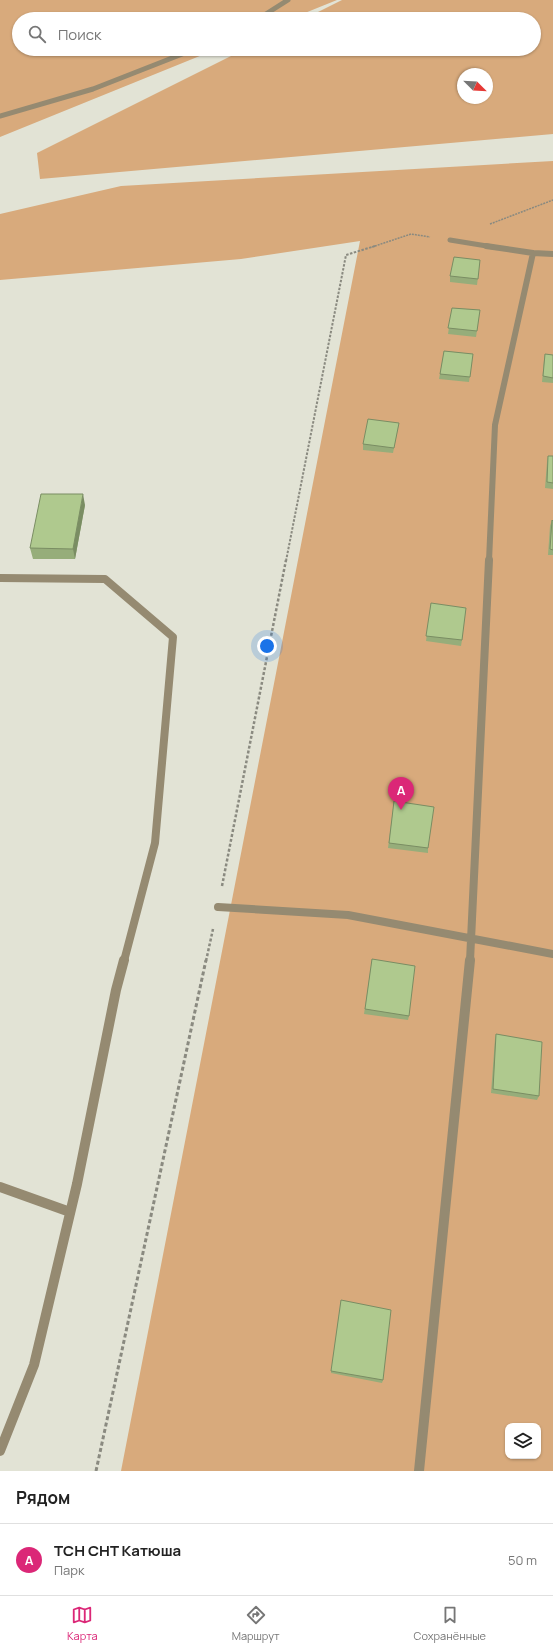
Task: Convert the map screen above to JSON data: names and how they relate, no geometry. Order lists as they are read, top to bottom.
{
  "north": "bottom right",
  "page": {
    "search": "Поиск",
    "pins": "A",
    "heading": "Рядом",
    "list": [
      {
        "mark": "A",
        "name": "ТСН СНТ Катюша",
        "note": "Парк",
        "value": "50 m"
      }
    ],
    "nav": ["Карта", "Маршрут", "Сохранённые"]
  }
}
